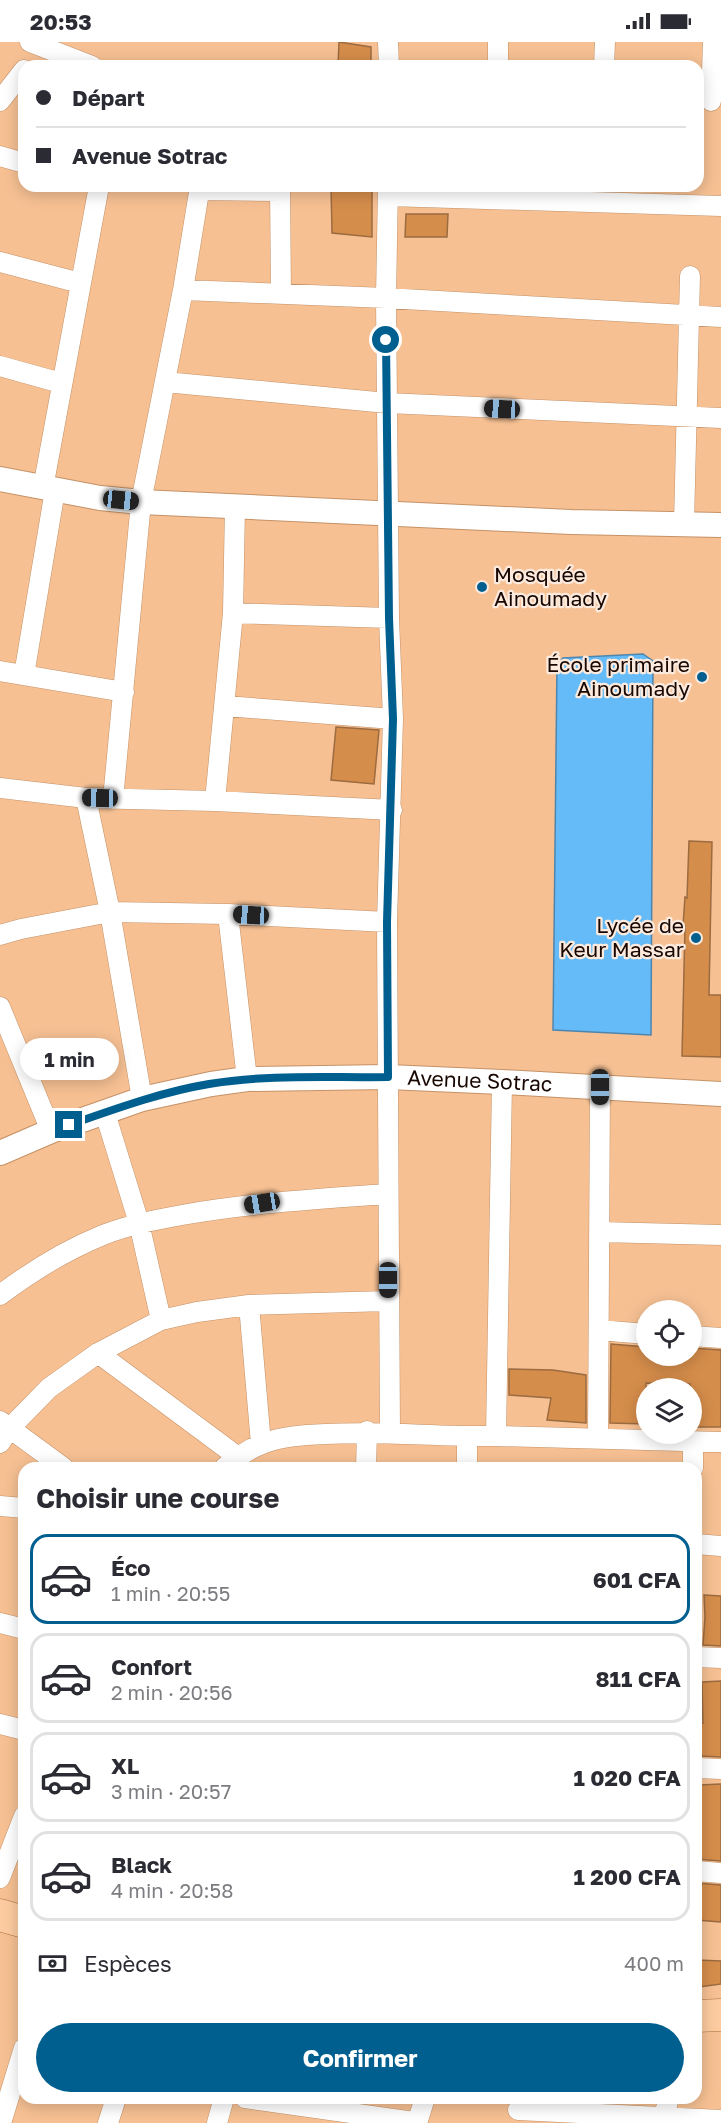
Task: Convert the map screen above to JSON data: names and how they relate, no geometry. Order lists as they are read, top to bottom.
{
  "streets": {
    "street": ["Avenue Sotrac"]
  },
  "places": ["Mosquée Ainoumady", "École primaire Ainoumady", "Lycée de Keur Massar"],
  "page": {
    "status": "20:53",
    "banner": ["Départ", "Avenue Sotrac"],
    "bubble": "1 min",
    "heading": "Choisir une course",
    "list": [
      {
        "name": "Éco",
        "note": "1 min · 20:55",
        "value": "601 CFA"
      },
      {
        "name": "Confort",
        "note": "2 min · 20:56",
        "value": "811 CFA"
      },
      {
        "name": "XL",
        "note": "3 min · 20:57",
        "value": "1 020 CFA"
      },
      {
        "name": "Black",
        "note": "4 min · 20:58",
        "value": "1 200 CFA"
      }
    ],
    "pay": ["Espèces", "400 m"],
    "buttons": "Confirmer"
  }
}
